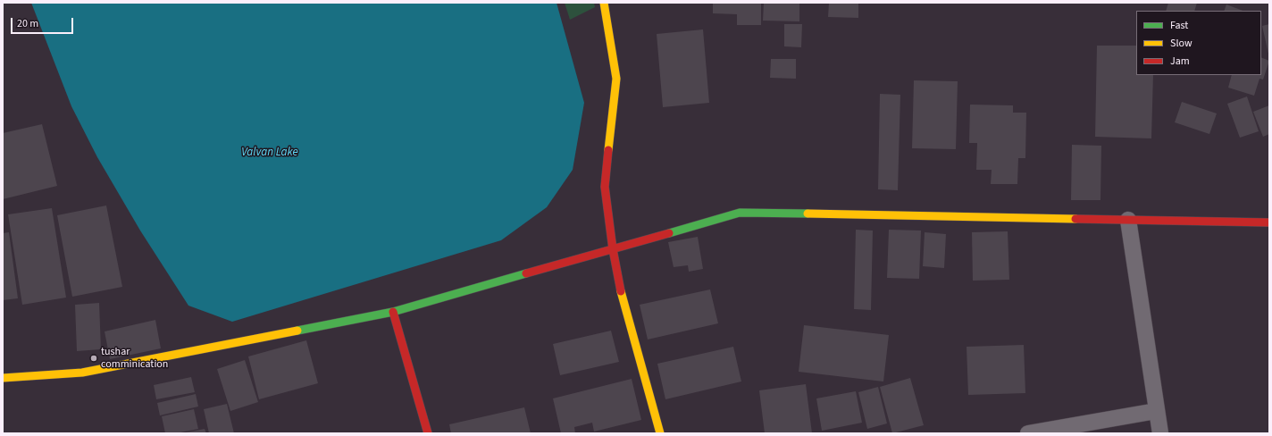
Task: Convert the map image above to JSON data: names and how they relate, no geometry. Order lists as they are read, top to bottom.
{
  "water": ["Valvan Lake"],
  "places": ["tushar comminication"],
  "legend": ["Fast", "Slow", "Jam"],
  "scale_bar": "20 m"
}
